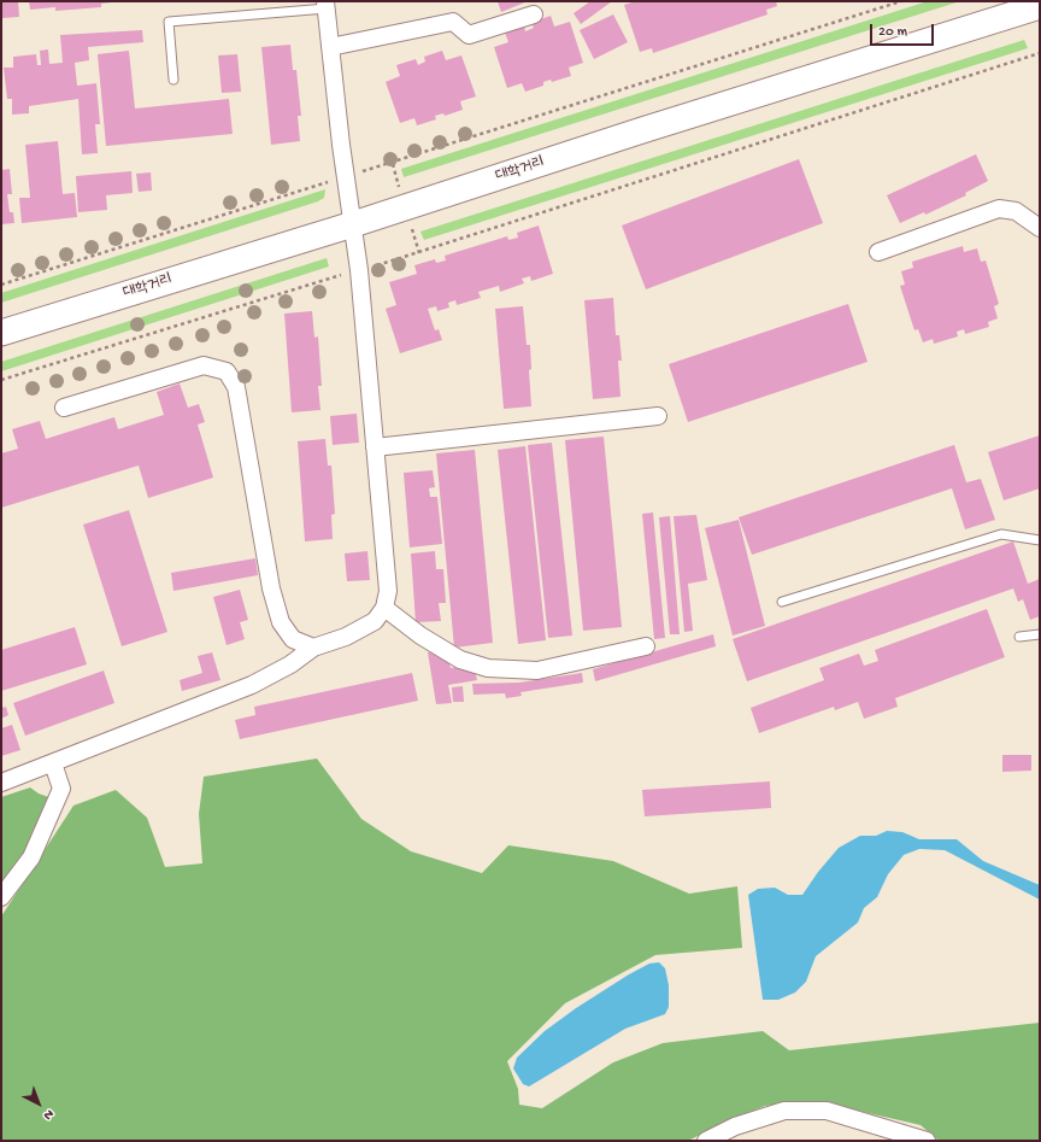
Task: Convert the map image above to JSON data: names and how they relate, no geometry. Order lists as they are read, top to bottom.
{
  "streets": {
    "main road": ["대학거리"]
  },
  "scale_bar": "20 m",
  "north": "bottom right"
}
